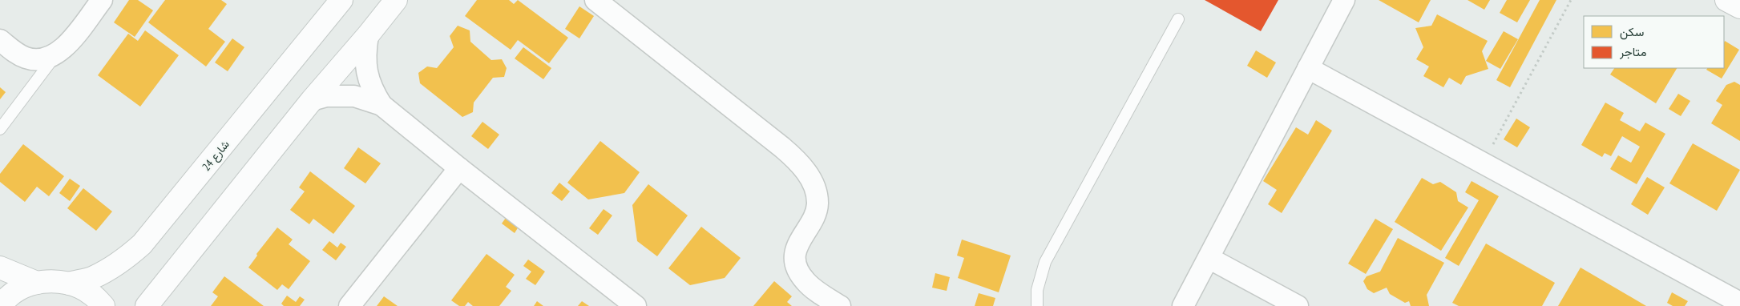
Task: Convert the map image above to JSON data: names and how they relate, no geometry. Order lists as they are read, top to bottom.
{
  "streets": {
    "street": ["شارع 24"]
  },
  "legend": ["سكن", "متاجر"]
}
